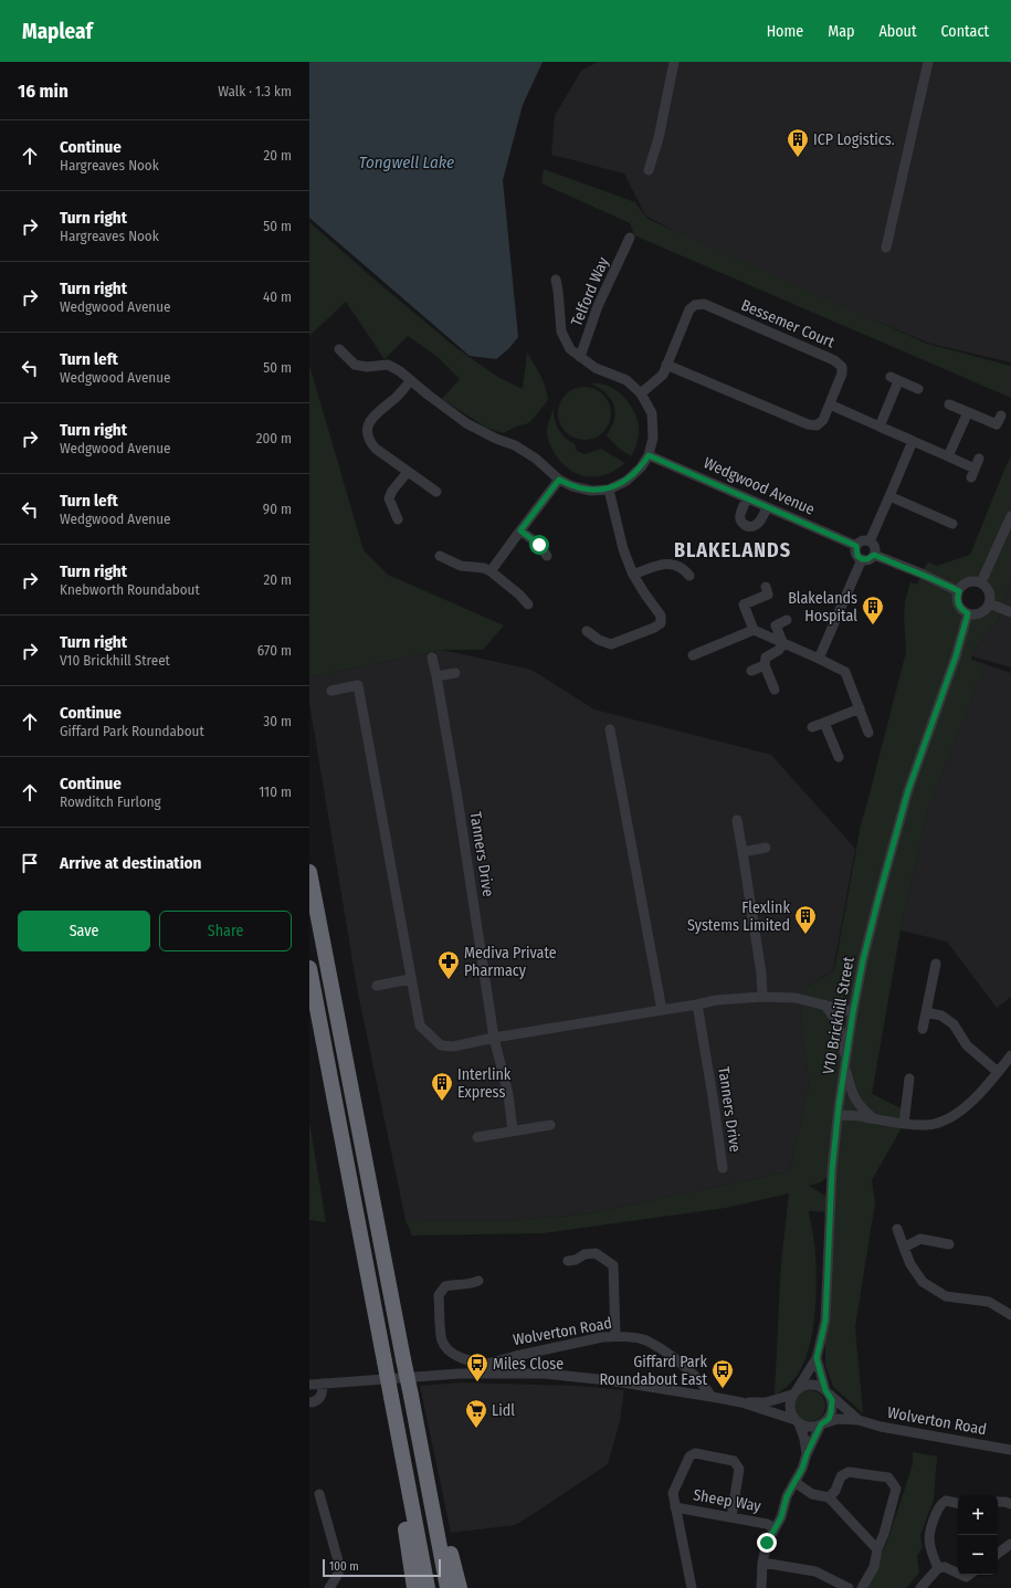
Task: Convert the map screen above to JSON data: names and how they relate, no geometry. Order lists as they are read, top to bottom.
{
  "streets": {
    "street": [
      "Telford Way",
      "Bessemer Court",
      "Wedgwood Avenue",
      "Tanners Drive",
      "V10 Brickhill Street",
      "Wolverton Road",
      "Sheep Way"
    ]
  },
  "crossings": [
    ["V10 Brickhill Street", "Wolverton Road"]
  ],
  "districts": ["BLAKELANDS"],
  "water": ["Tongwell Lake"],
  "places": {
    "building": [
      "ICP Logistics.",
      "Blakelands Hospital",
      "Flexlink Systems Limited",
      "Interlink Express"
    ],
    "pharmacy": ["Mediva Private Pharmacy"],
    "bus stop": ["Miles Close", "Giffard Park Roundabout East"],
    "supermarket": ["Lidl"]
  },
  "scale_bar": "100 m",
  "page": {
    "header": "Mapleaf",
    "nav": [
      "Home",
      "Map",
      "About",
      "Contact"
    ],
    "heading": ["16 min", "Walk · 1.3 km"],
    "list": [
      ["Continue", "Hargreaves Nook", "20 m"],
      ["Turn right", "Hargreaves Nook", "50 m"],
      ["Turn right", "Wedgwood Avenue", "40 m"],
      ["Turn left", "Wedgwood Avenue", "50 m"],
      ["Turn right", "Wedgwood Avenue", "200 m"],
      ["Turn left", "Wedgwood Avenue", "90 m"],
      ["Turn right", "Knebworth Roundabout", "20 m"],
      ["Turn right", "V10 Brickhill Street", "670 m"],
      ["Continue", "Giffard Park Roundabout", "30 m"],
      ["Continue", "Rowditch Furlong", "110 m"],
      "Arrive at destination"
    ],
    "buttons": ["Save", "Share"],
    "map_buttons": ["+", "−"],
    "scale": "100 m"
  }
}
